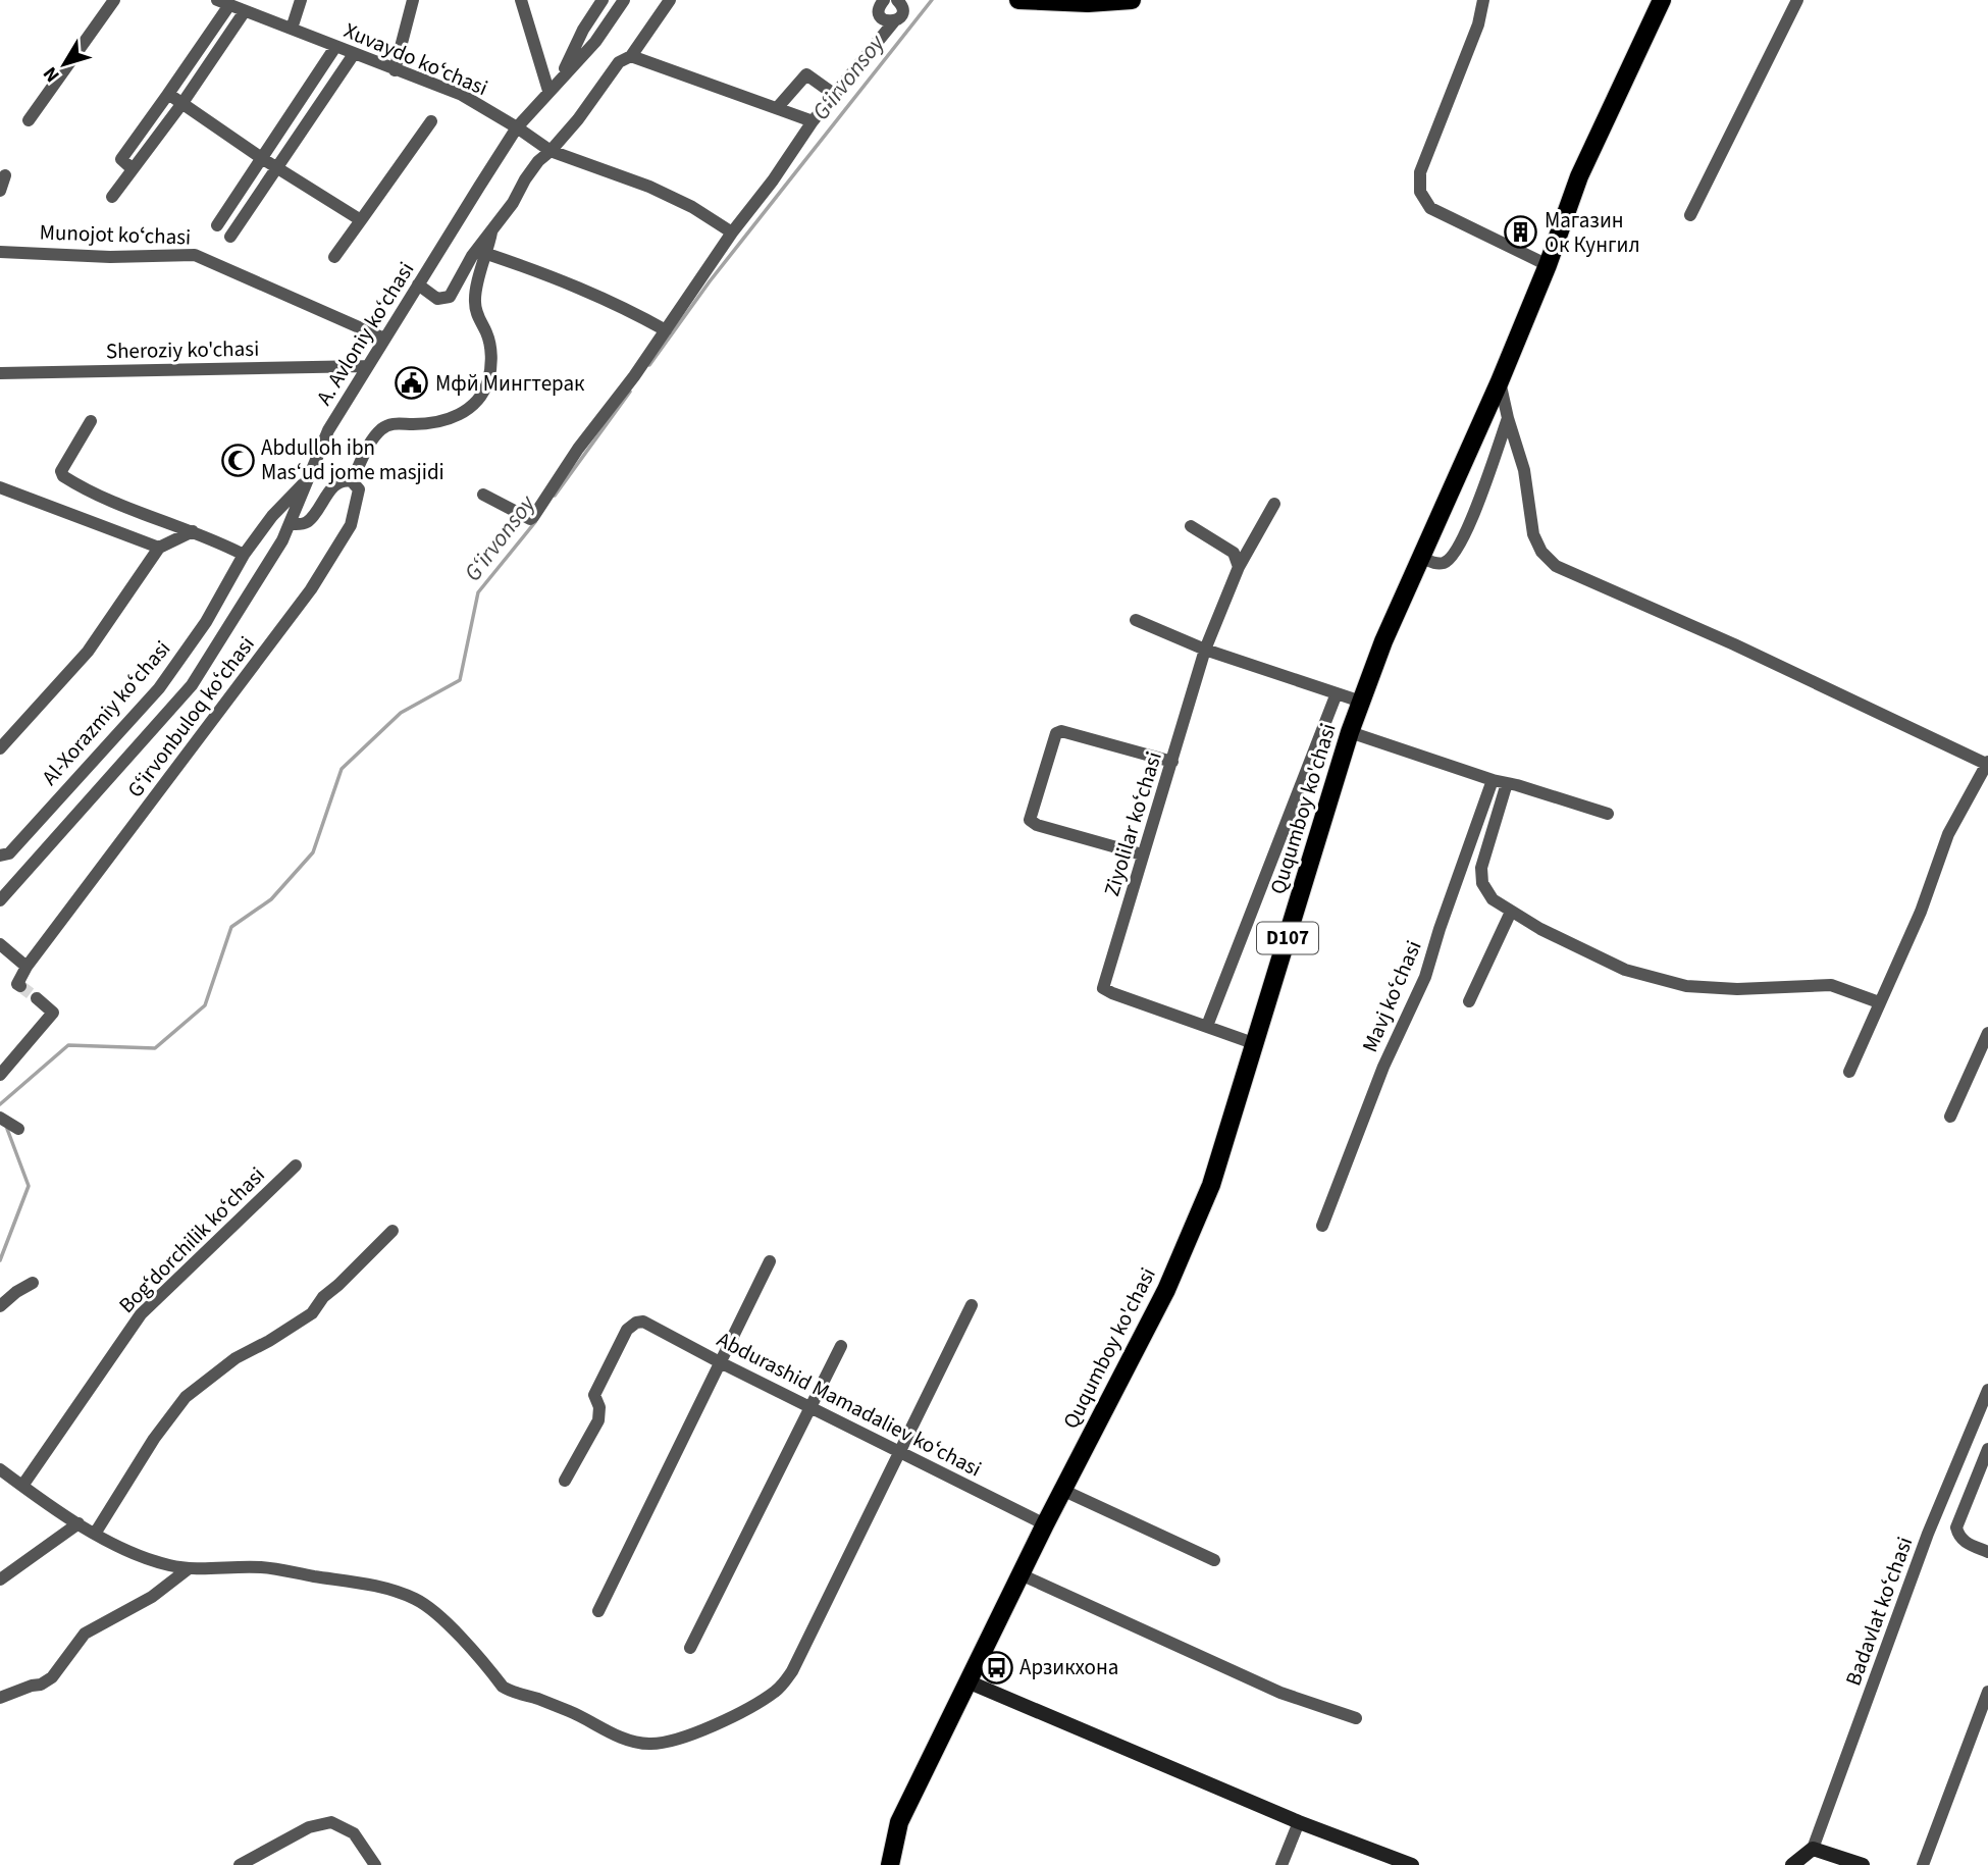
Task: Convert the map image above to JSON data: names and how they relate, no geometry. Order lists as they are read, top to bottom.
{
  "streets": {
    "main road": ["Ququmboy ko'chasi", "D107"],
    "street": [
      "Xuvaydo koʻchasi",
      "Munojot koʻchasi",
      "A. Avloniy ko‘chasi",
      "Sheroziy ko'chasi",
      "Al-Xorazmiy koʻchasi",
      "Gʻirvonbuloq koʻchasi",
      "Ziyolilar koʻchasi",
      "Mavj koʻchasi",
      "Bogʻdorchilik koʻchasi",
      "Abdurashid Mamadaliev koʻchasi",
      "Badavlat koʻchasi"
    ]
  },
  "crossings": [
    ["Xuvaydo koʻchasi", "A. Avloniy ko‘chasi"],
    ["Munojot koʻchasi", "A. Avloniy ko‘chasi"],
    ["A. Avloniy ko‘chasi", "Sheroziy ko'chasi"],
    ["A. Avloniy ko‘chasi", "Al-Xorazmiy koʻchasi"],
    ["Ququmboy ko'chasi", "Abdurashid Mamadaliev koʻchasi"]
  ],
  "water": ["G‘irvonsoy"],
  "places": {
    "building": ["Магазин Ок Кунгил"],
    "public building": ["Мфй Мингтерак"],
    "mosque": ["Abdulloh ibn Mas‘ud jome masjidi"],
    "bus stop": ["Арзикхона"]
  },
  "north": "bottom left"
}
